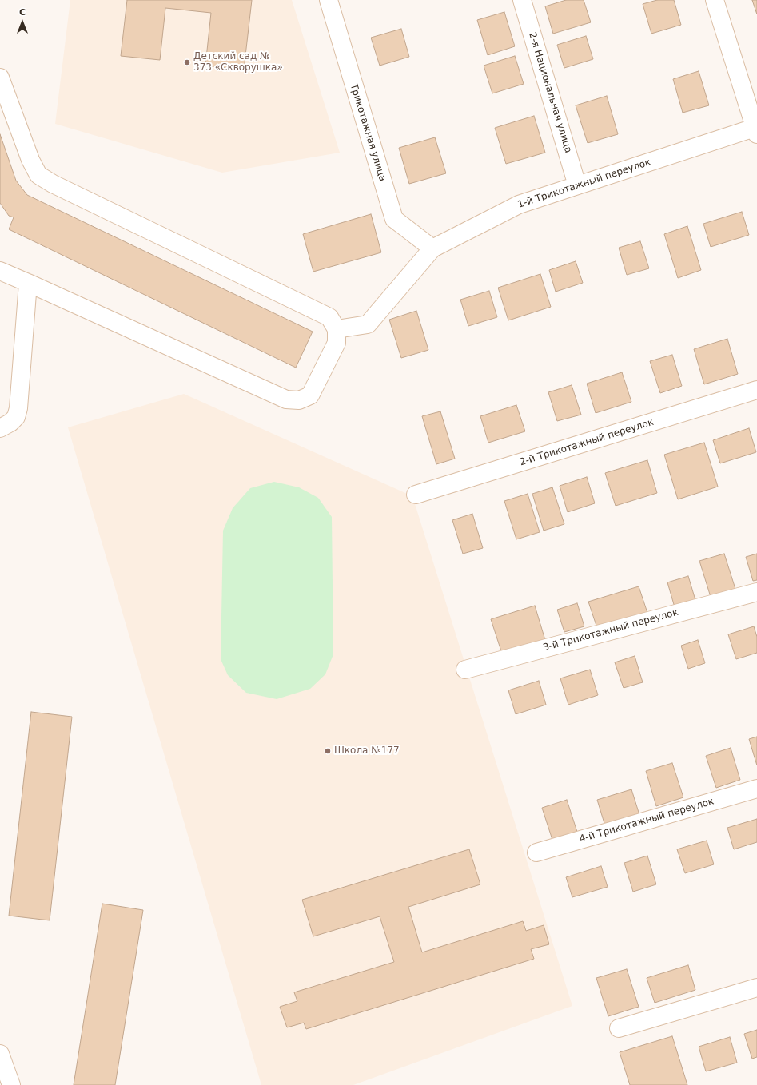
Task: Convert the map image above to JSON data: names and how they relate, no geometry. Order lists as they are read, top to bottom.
{
  "streets": {
    "street": [
      "2-я Национальная улица",
      "Трикотажная улица",
      "1-й Трикотажный переулок",
      "2-й Трикотажный переулок",
      "3-й Трикотажный переулок",
      "4-й Трикотажный переулок"
    ]
  },
  "crossings": [
    ["2-я Национальная улица", "1-й Трикотажный переулок"],
    ["Трикотажная улица", "1-й Трикотажный переулок"]
  ],
  "places": ["Детский сад № 373 «Скворушка»", "Школа №177"],
  "north": "top"
}
